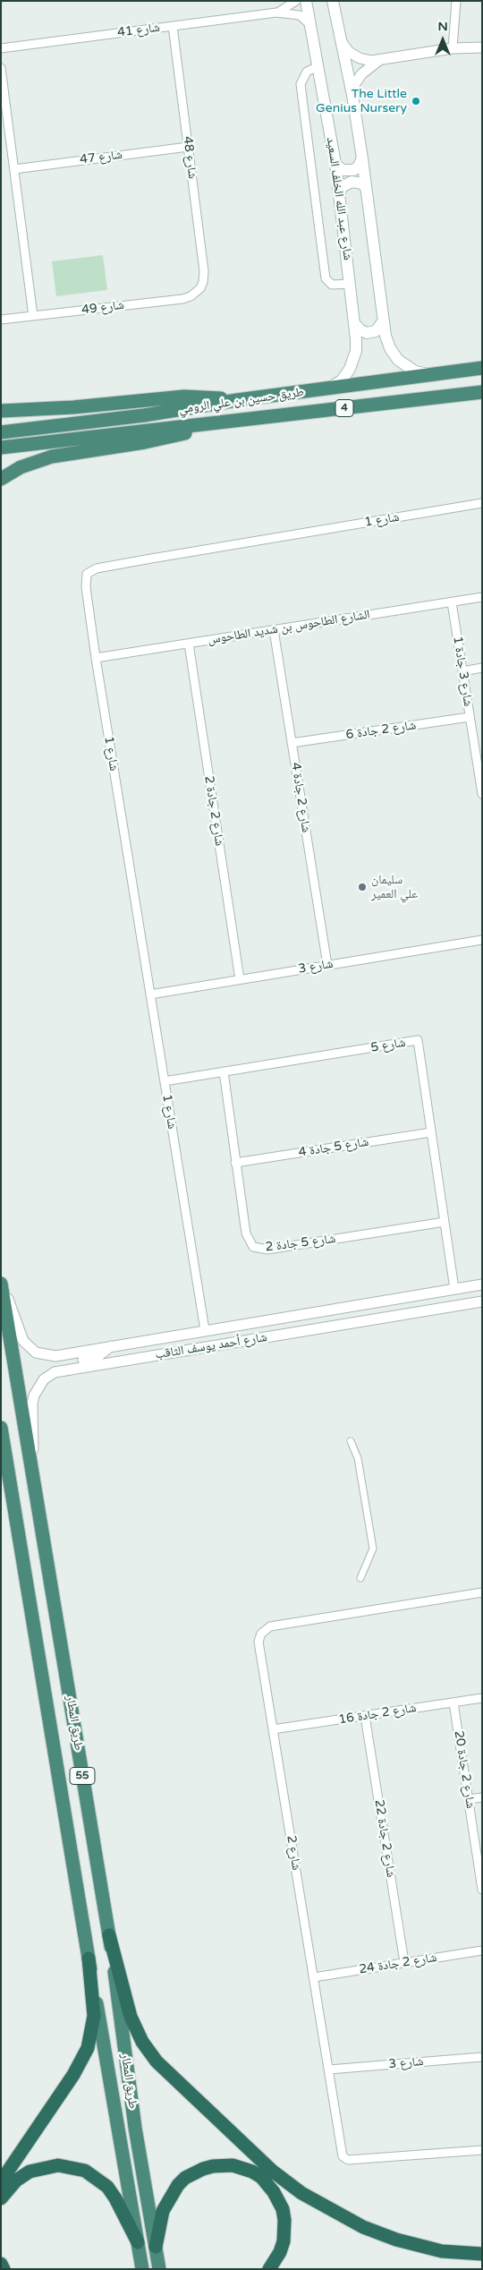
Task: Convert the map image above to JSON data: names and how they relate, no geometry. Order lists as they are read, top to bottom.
{
  "streets": {
    "highway": [
      "طريق حسين بن علي الرومي",
      "4",
      "طريق المطار",
      "55"
    ],
    "main road": ["شارع عبد الله الخلف السعيد"],
    "street": [
      "شارع 41",
      "شارع 47",
      "شارع 48",
      "شارع 49",
      "شارع 1",
      "الشارع الطاحوس بن شديد الطاحوس",
      "شارع 3 جادة 1",
      "شارع 2 جادة 6",
      "شارع 2 جادة 4",
      "شارع 2 جادة 2",
      "شارع 3",
      "شارع 5",
      "شارع 5 جادة 4",
      "شارع 5 جادة 2",
      "شارع أحمد يوسف الثاقب",
      "شارع 2 جادة 16",
      "شارع 2 جادة 20",
      "شارع 2 جادة 22",
      "شارع 2",
      "شارع 2 جادة 24"
    ]
  },
  "crossings": [
    ["شارع 41", "شارع 48"],
    ["شارع 41", "شارع عبد الله الخلف السعيد"],
    ["شارع 47", "شارع 48"],
    ["شارع 48", "شارع 49"],
    ["شارع عبد الله الخلف السعيد", "طريق حسين بن علي الرومي"],
    ["شارع 1", "الشارع الطاحوس بن شديد الطاحوس"],
    ["شارع 1", "شارع 3"],
    ["شارع 1", "شارع 5"],
    ["شارع 1", "شارع أحمد يوسف الثاقب"],
    ["الشارع الطاحوس بن شديد الطاحوس", "شارع 3 جادة 1"],
    ["الشارع الطاحوس بن شديد الطاحوس", "شارع 2 جادة 4"],
    ["الشارع الطاحوس بن شديد الطاحوس", "شارع 2 جادة 2"],
    ["شارع 3 جادة 1", "شارع 2 جادة 6"],
    ["شارع 2 جادة 6", "شارع 2 جادة 4"],
    ["شارع 2 جادة 4", "شارع 3"],
    ["شارع 2 جادة 2", "شارع 3"],
    ["شارع 3", "شارع 2"],
    ["شارع 5", "شارع 5 جادة 4"],
    ["شارع 5", "شارع 5 جادة 2"],
    ["شارع 5", "شارع أحمد يوسف الثاقب"],
    ["شارع 5 جادة 4", "شارع 5 جادة 2"],
    ["شارع أحمد يوسف الثاقب", "طريق المطار"],
    ["شارع 2 جادة 16", "شارع 2 جادة 20"],
    ["شارع 2 جادة 16", "شارع 2 جادة 22"],
    ["شارع 2 جادة 16", "شارع 2"],
    ["شارع 2 جادة 22", "شارع 2 جادة 24"],
    ["شارع 2", "شارع 2 جادة 24"]
  ],
  "places": ["The Little Genius Nursery", "سليمان علي العمير"],
  "north": "top"
}
